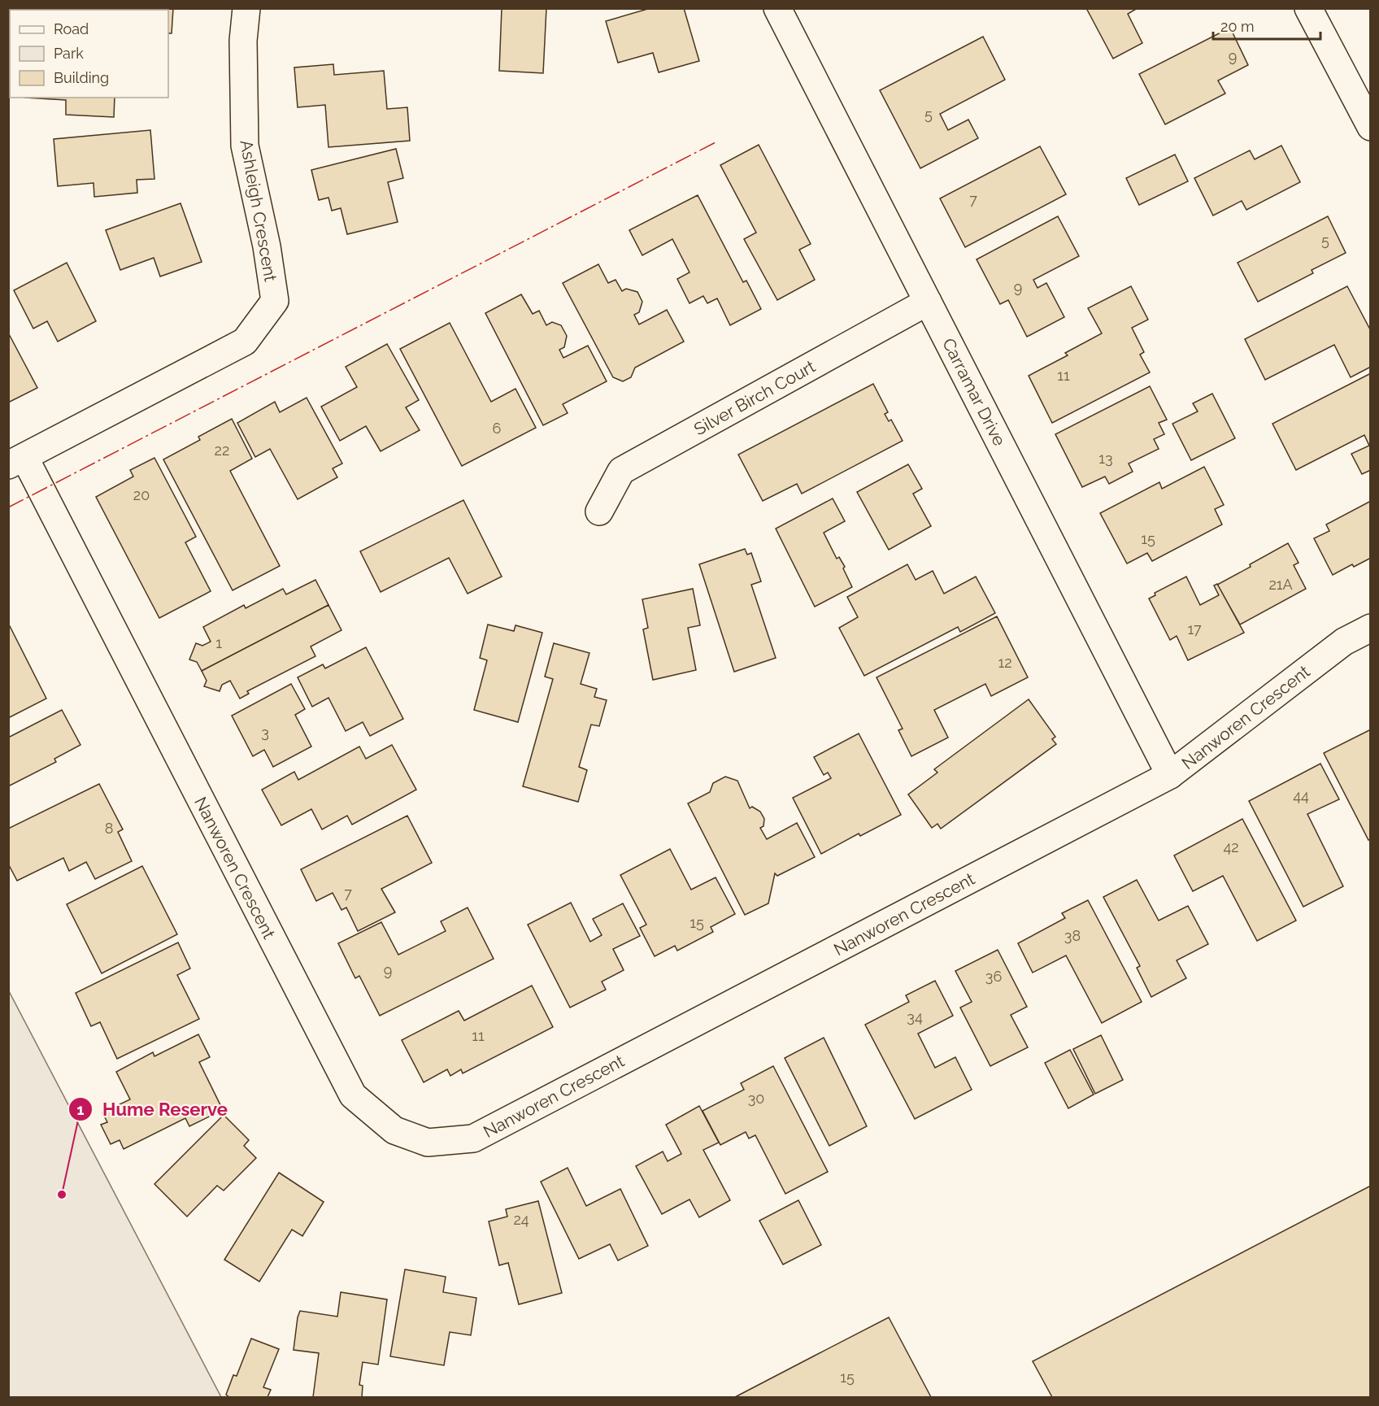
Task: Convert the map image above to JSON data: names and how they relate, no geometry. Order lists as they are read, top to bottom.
{
  "streets": {
    "street": [
      "Ashleigh Crescent",
      "Carramar Drive",
      "Silver Birch Court",
      "Nanworen Crescent"
    ]
  },
  "crossings": [
    ["Ashleigh Crescent", "Nanworen Crescent"],
    ["Carramar Drive", "Silver Birch Court"],
    ["Carramar Drive", "Nanworen Crescent"]
  ],
  "places": ["Hume Reserve"],
  "house_numbers": [
    "9",
    "5",
    "7",
    "5",
    "9",
    "11",
    "6",
    "22",
    "13",
    "20",
    "15",
    "21A",
    "17",
    "1",
    "12",
    "3",
    "44",
    "8",
    "42",
    "7",
    "15",
    "38",
    "9",
    "36",
    "34",
    "11",
    "30",
    "24",
    "15"
  ],
  "legend": ["Road", "Park", "Building"],
  "scale_bar": "20 m"
}
